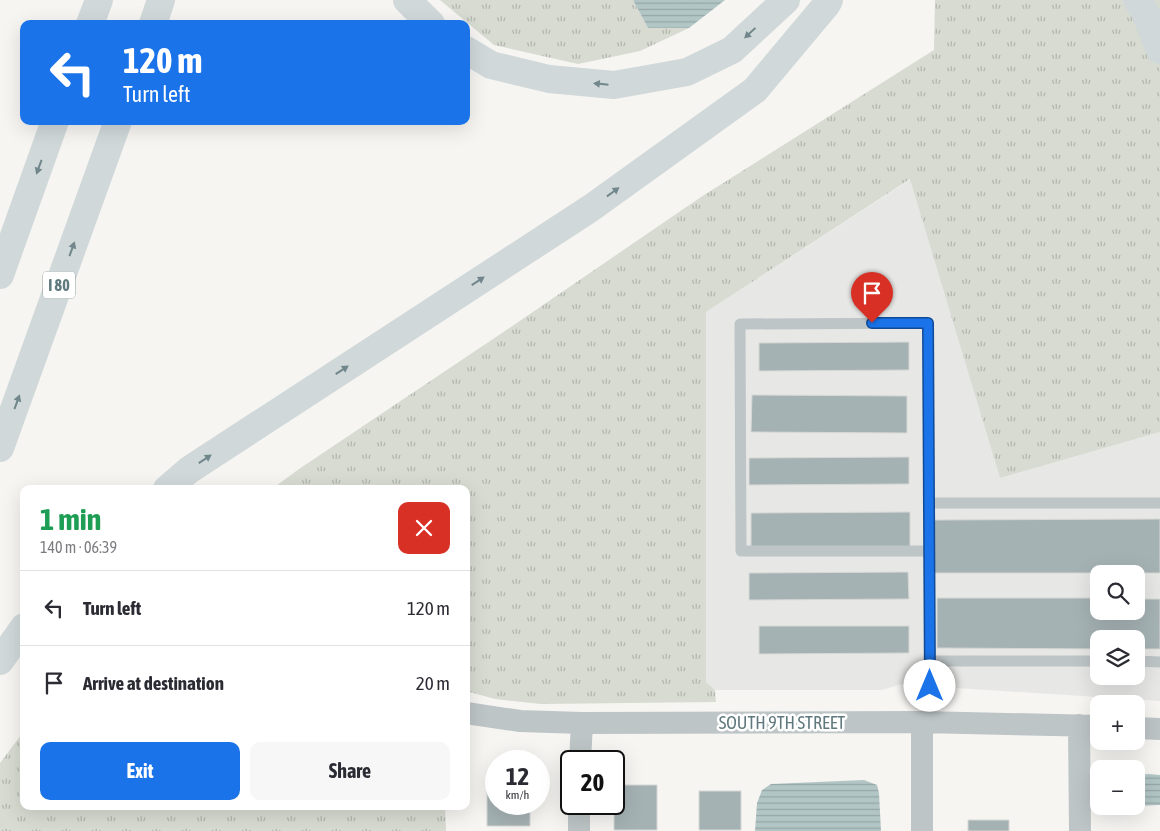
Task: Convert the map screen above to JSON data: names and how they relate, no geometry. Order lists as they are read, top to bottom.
{
  "streets": {
    "main road": ["I 80"],
    "street": ["SOUTH 9TH STREET"]
  },
  "page": {
    "turn": ["120 m", "Turn left"],
    "heading": ["1 min", "140 m · 06:39"],
    "map_buttons": ["+", "−"],
    "list": [
      {
        "name": "Turn left",
        "value": "120 m"
      },
      {
        "name": "Arrive at destination",
        "value": "20 m"
      }
    ],
    "buttons": ["Exit", "Share"],
    "speed": "12 km/h",
    "limit": "20"
  }
}
